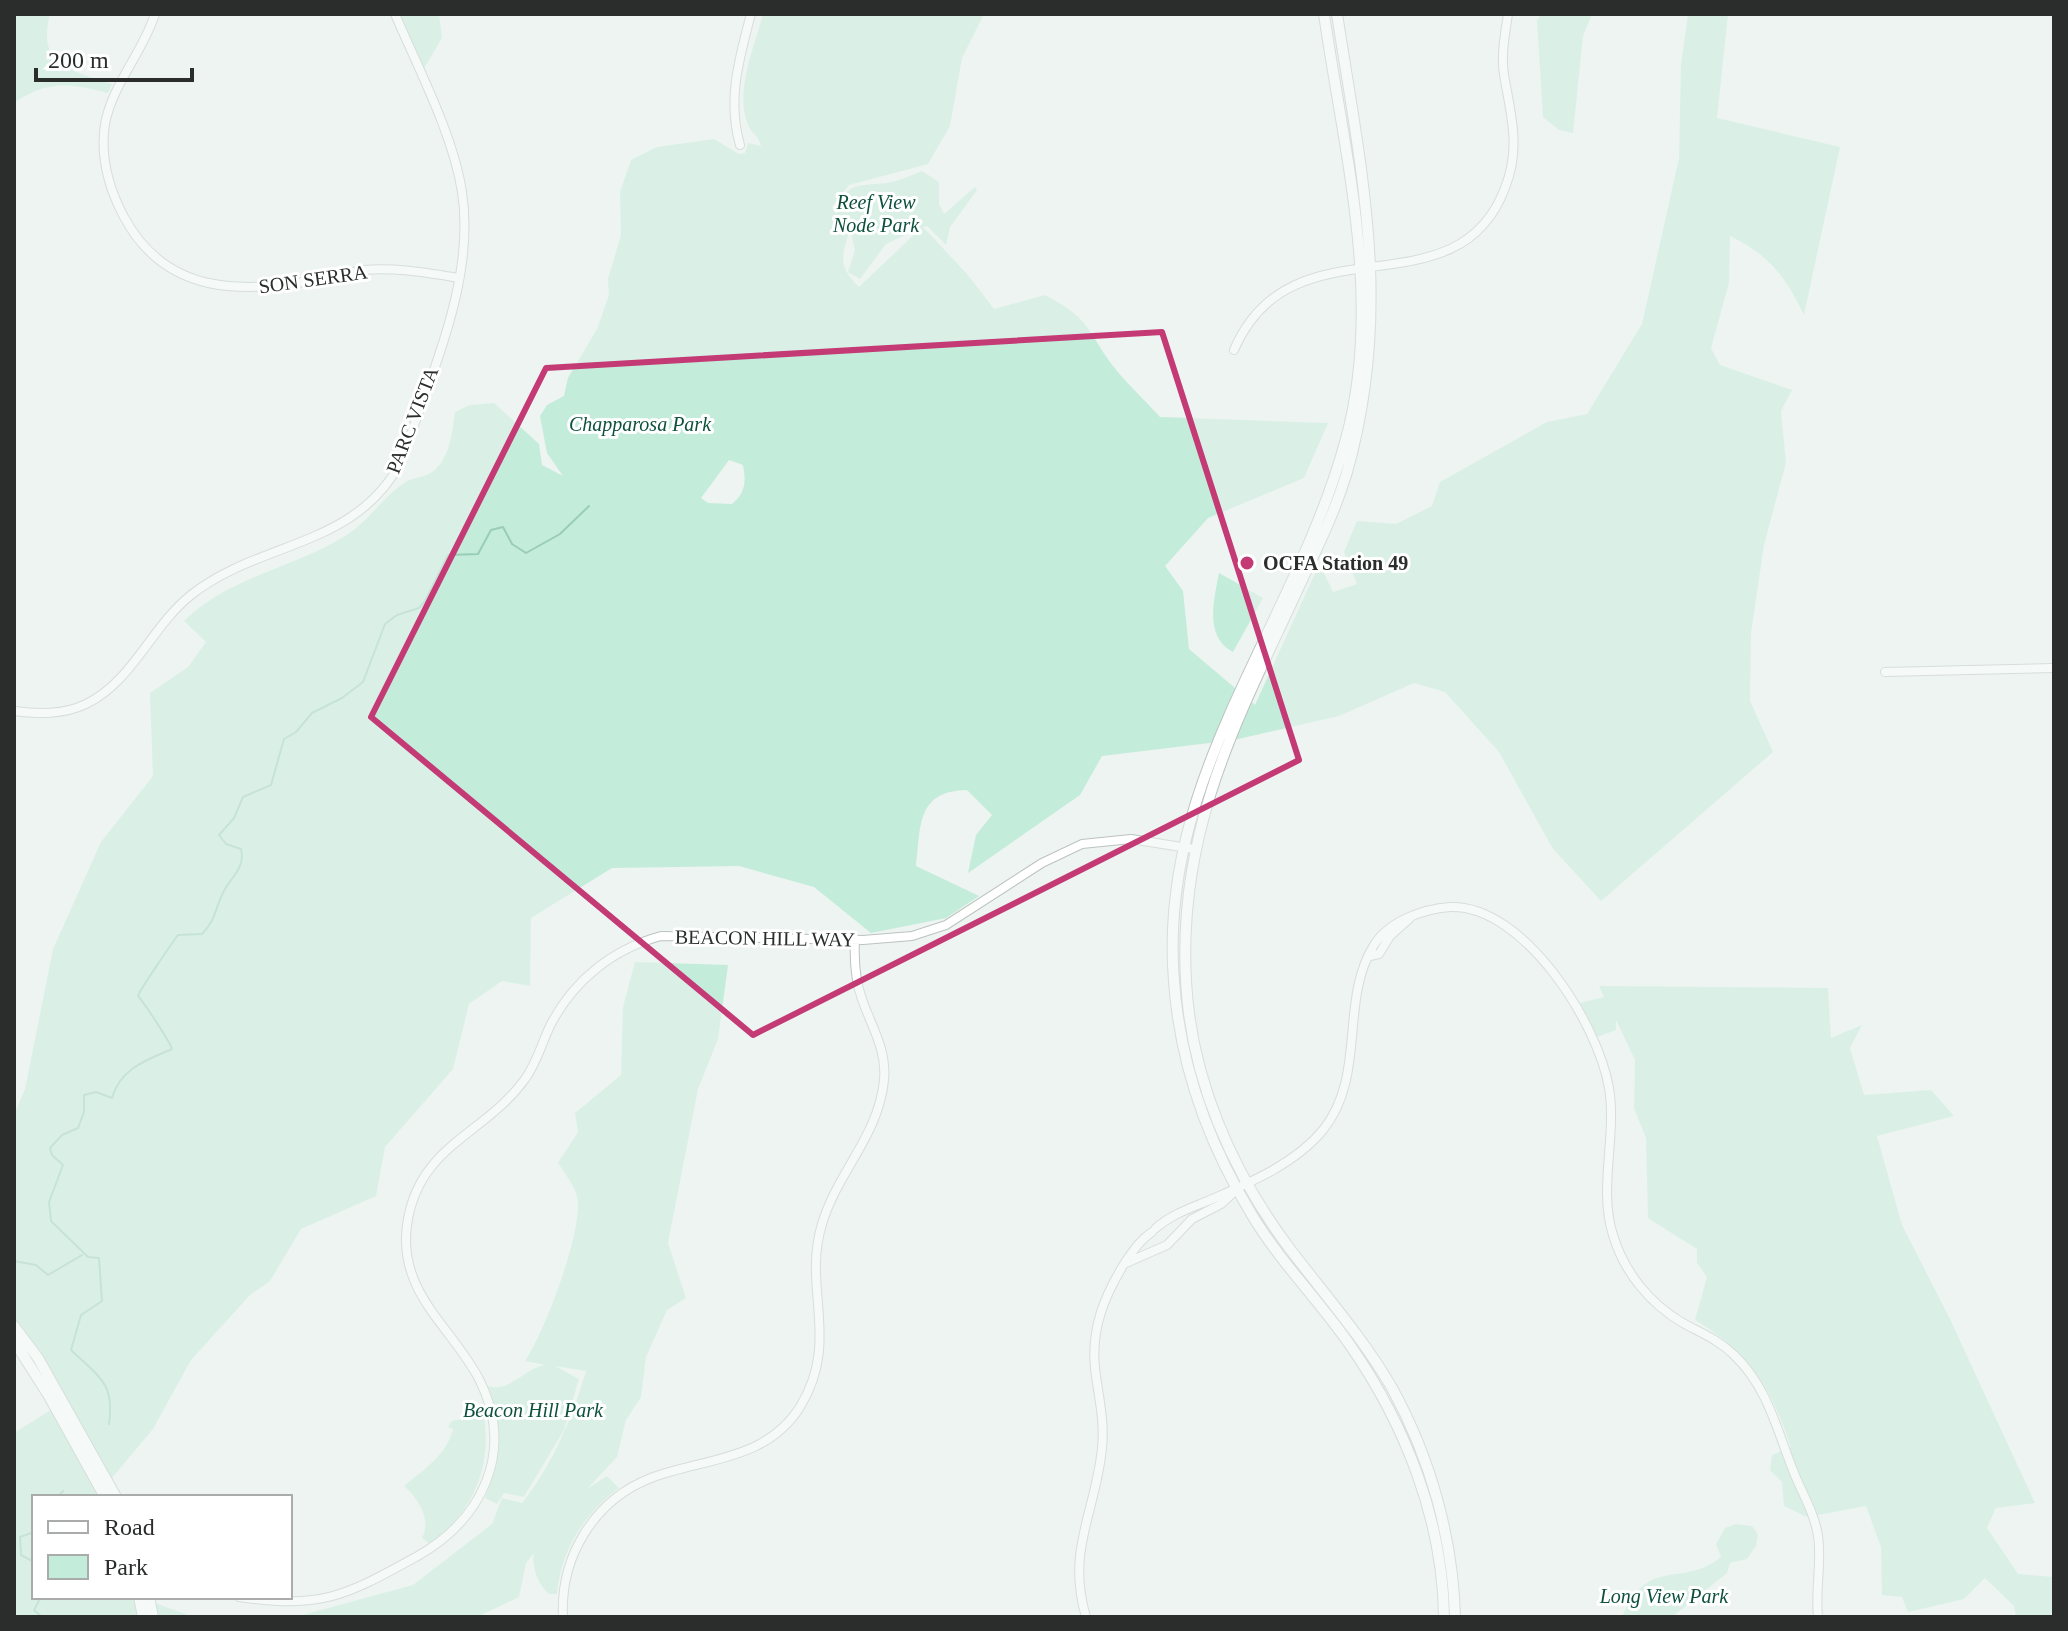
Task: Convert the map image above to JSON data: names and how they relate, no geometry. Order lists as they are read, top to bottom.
{
  "streets": {
    "street": ["SON SERRA", "PARC VISTA", "BEACON HILL WAY"]
  },
  "crossings": [
    ["SON SERRA", "PARC VISTA"]
  ],
  "parks": [
    "Reef View Node Park",
    "Chapparosa Park",
    "Beacon Hill Park",
    "Long View Park"
  ],
  "places": ["OCFA Station 49"],
  "legend": ["Road", "Park"],
  "scale_bar": "200 m"
}
